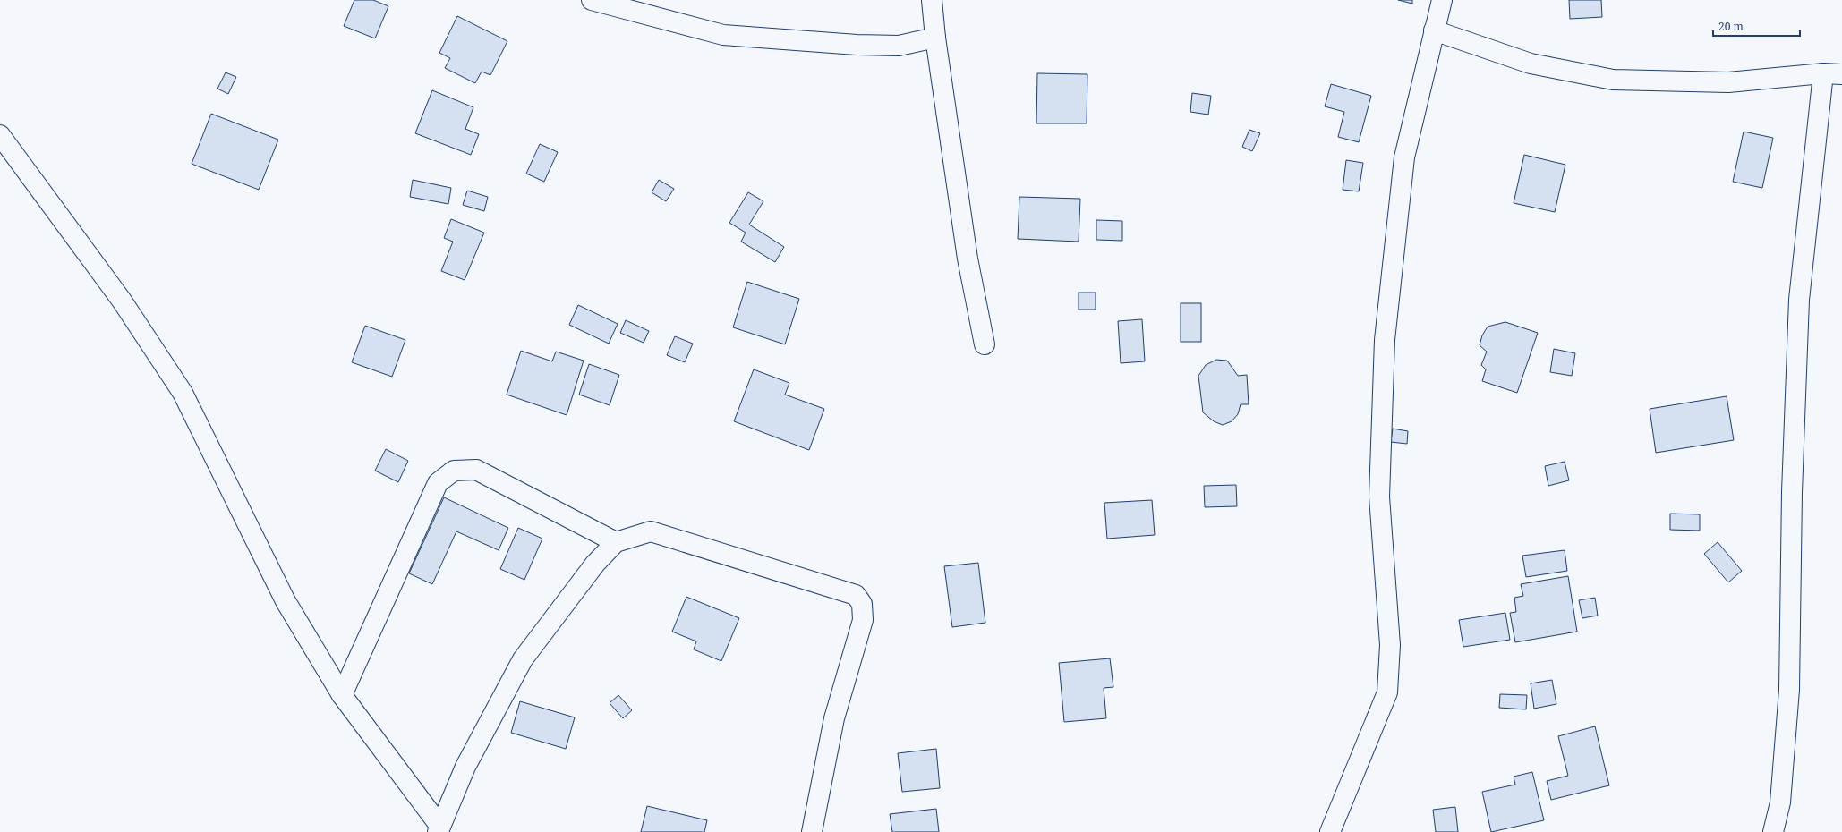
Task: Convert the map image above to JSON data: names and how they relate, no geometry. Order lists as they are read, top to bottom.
{
  "scale_bar": "20 m"
}
